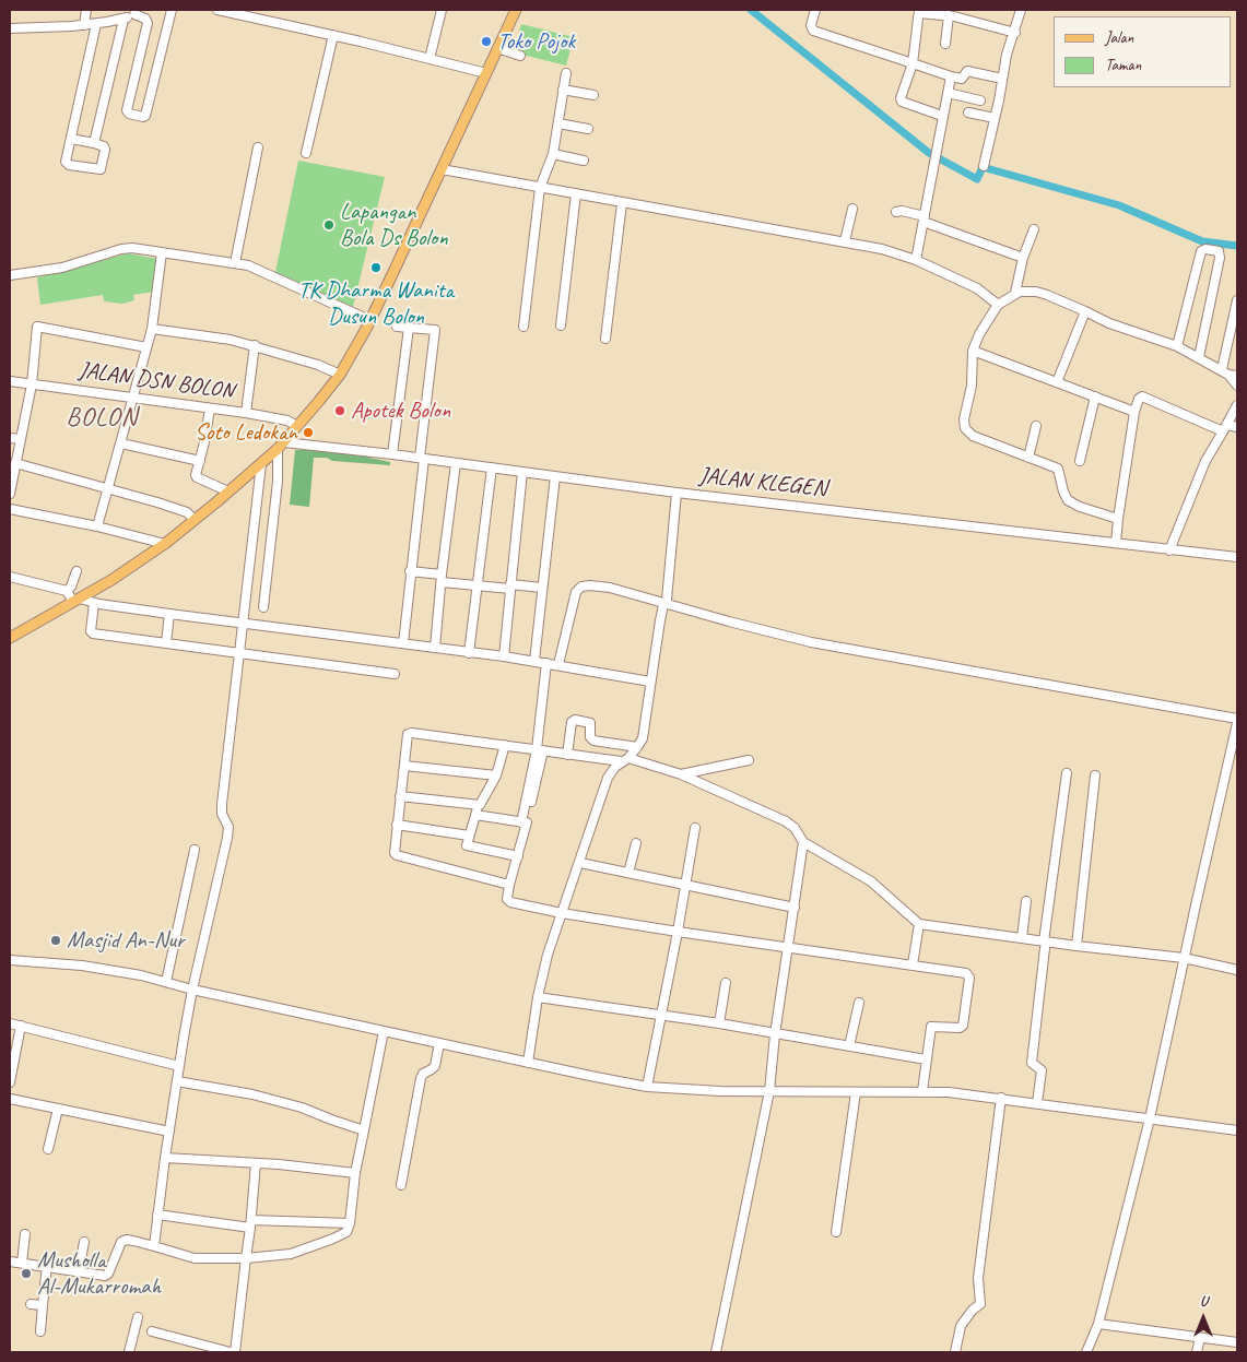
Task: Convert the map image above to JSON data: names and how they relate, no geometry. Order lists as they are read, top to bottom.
{
  "streets": {
    "street": ["JALAN DSN BOLON", "JALAN KLEGEN"]
  },
  "districts": ["BOLON"],
  "places": [
    "Toko Pojok",
    "Lapangan Bola Ds Bolon",
    "TK Dharma Wanita Dusun Bolon",
    "Apotek Bolon",
    "Soto Ledokan",
    "Masjid An-Nur",
    "Musholla Al-Mukarromah"
  ],
  "legend": ["Jalan", "Taman"],
  "north": "top"
}
